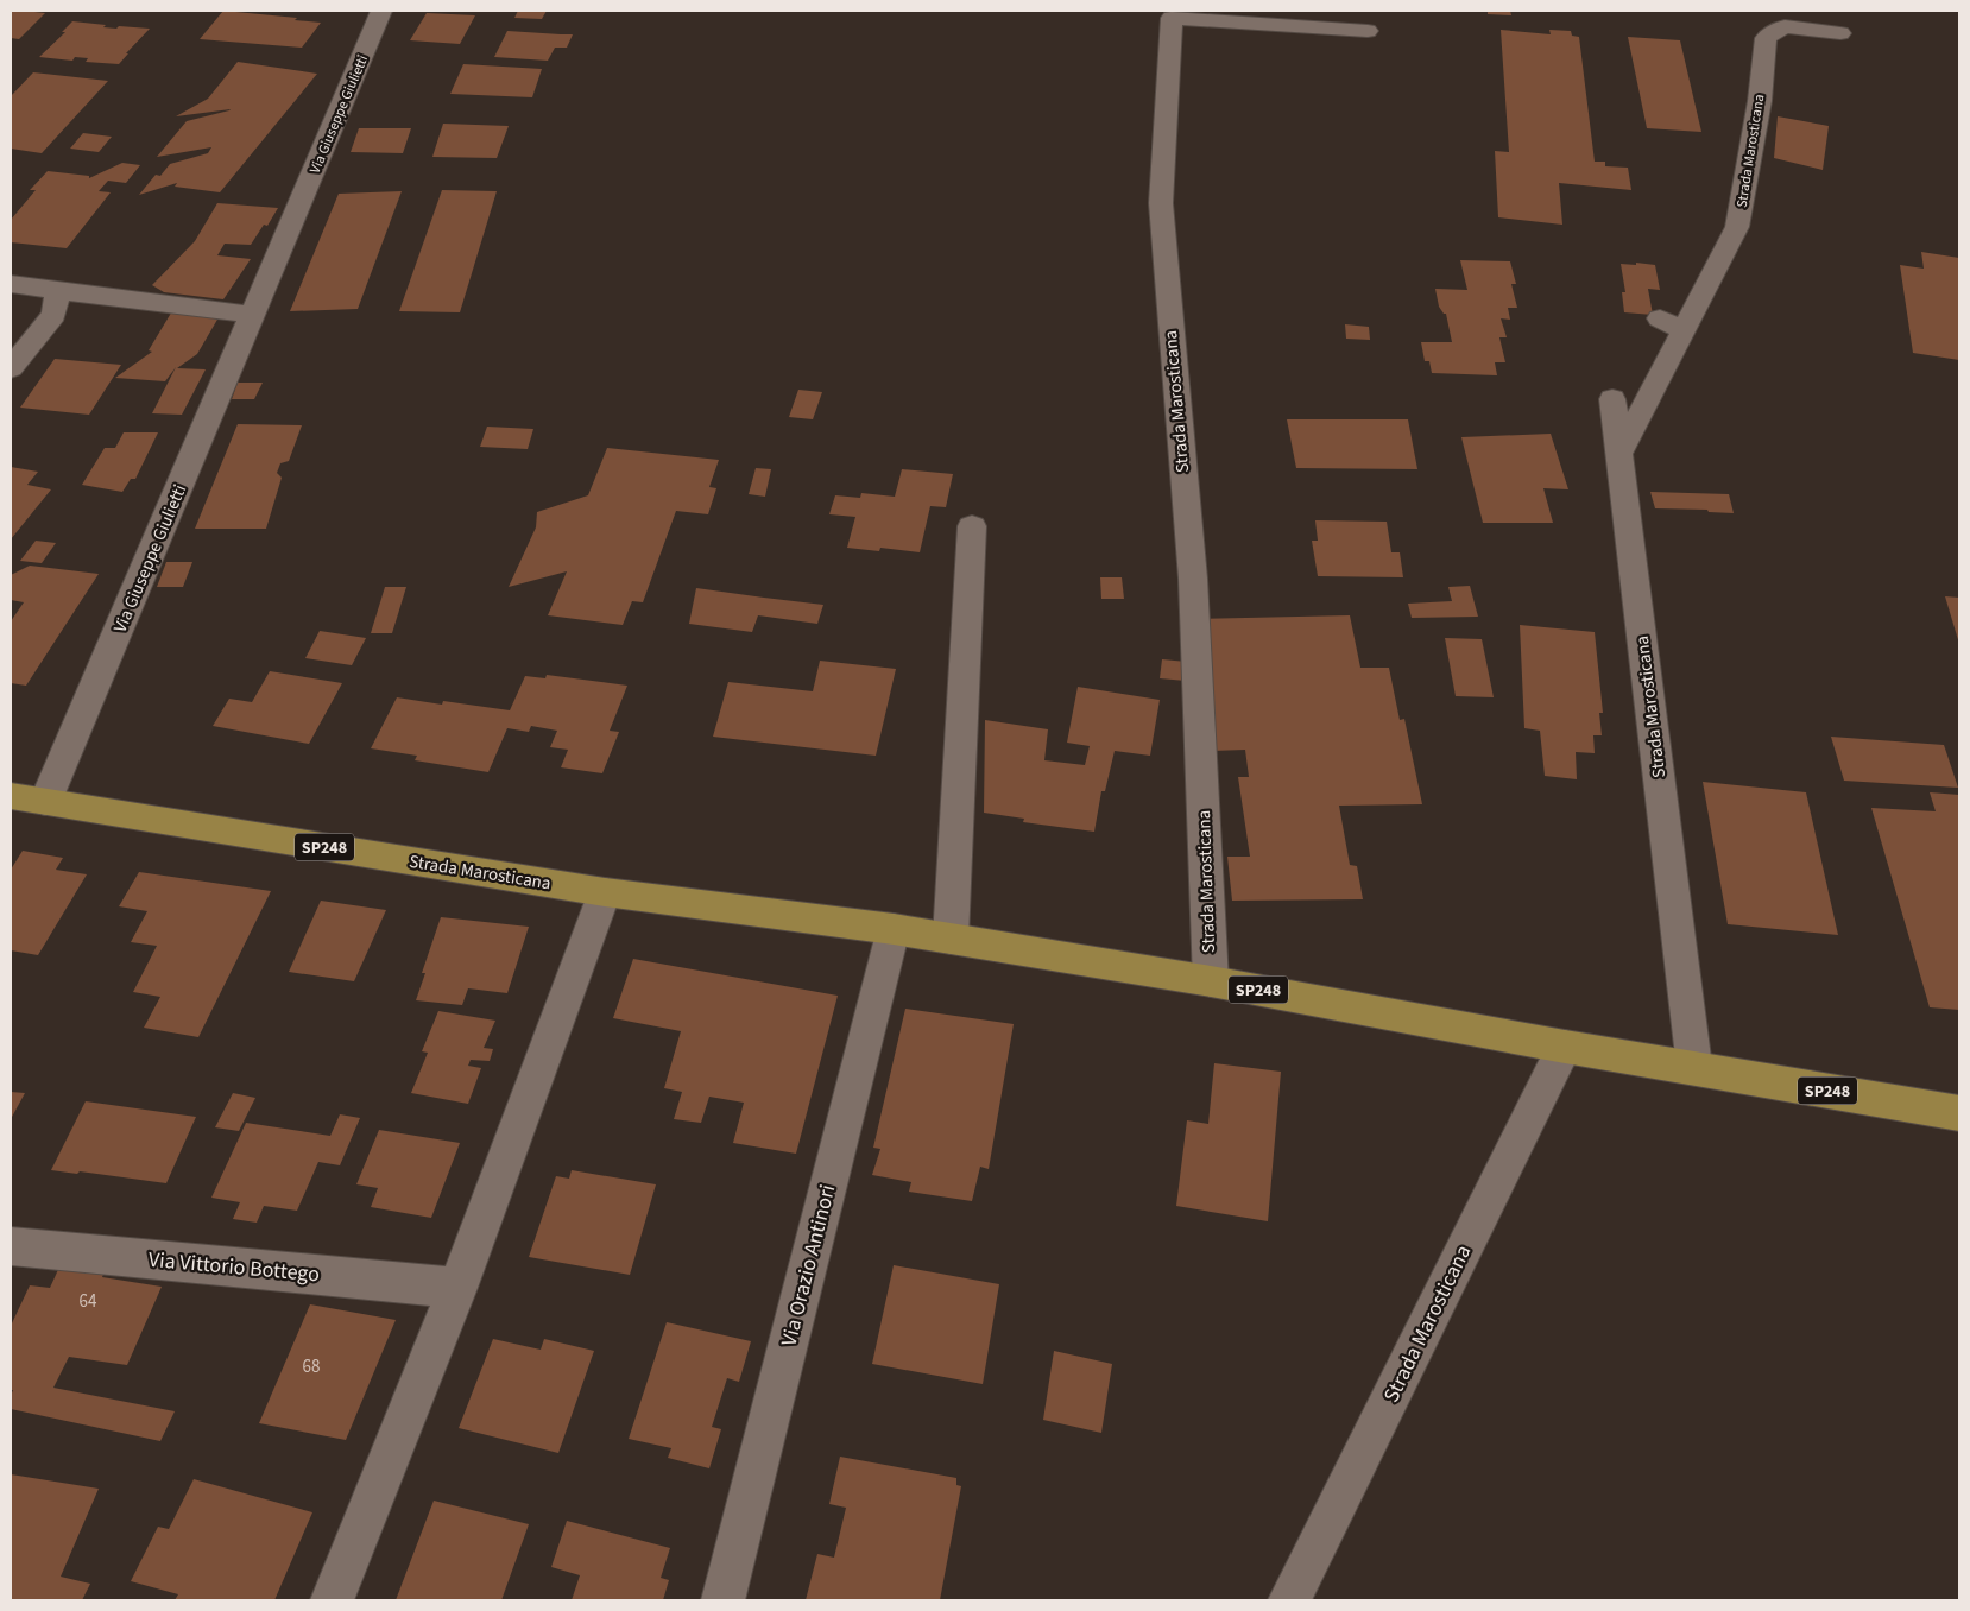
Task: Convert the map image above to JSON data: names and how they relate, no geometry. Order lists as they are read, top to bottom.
{
  "streets": {
    "main road": ["Strada Marosticana", "SP248"],
    "street": ["Via Giuseppe Giulietti", "Via Orazio Antinori", "Via Vittorio Bottego"]
  },
  "crossings": [
    ["Via Giuseppe Giulietti", "Strada Marosticana"],
    ["Strada Marosticana", "Via Orazio Antinori"]
  ],
  "house_numbers": ["64", "68"]
}
